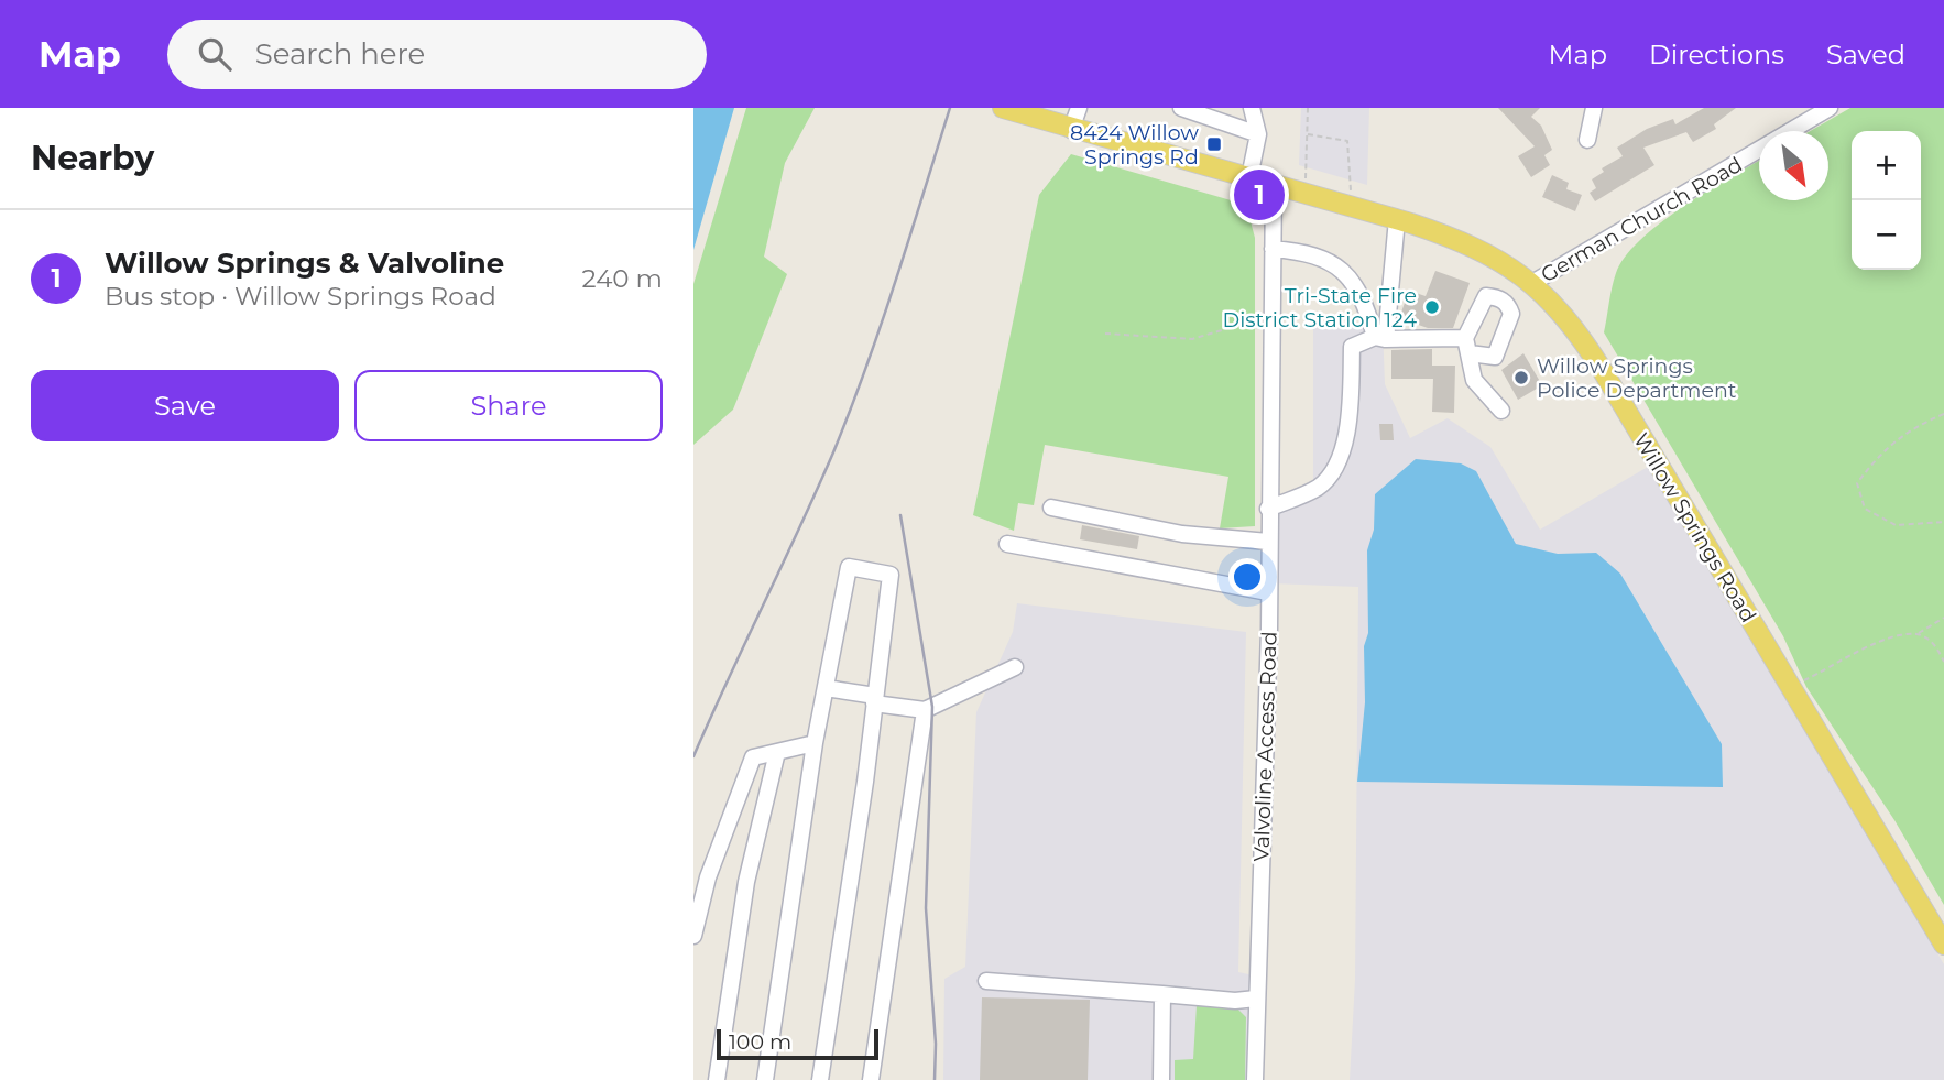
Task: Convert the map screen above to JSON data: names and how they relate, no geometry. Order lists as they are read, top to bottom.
{
  "streets": {
    "main road": ["Willow Springs Road"],
    "street": ["German Church Road", "Valvoline Access Road"]
  },
  "crossings": [
    ["German Church Road", "Willow Springs Road"],
    ["Willow Springs Road", "Valvoline Access Road"]
  ],
  "places": {
    "transit": ["8424 Willow Springs Rd"],
    "other": ["Tri-State Fire District Station 124", "Willow Springs Police Department"]
  },
  "scale_bar": "100 m",
  "north": "bottom right",
  "page": {
    "header": "Map",
    "search": "Search here",
    "nav": ["Map", "Directions", "Saved"],
    "heading": "Nearby",
    "map_buttons": ["+", "−"],
    "pins": "1",
    "list": [
      {
        "mark": "1",
        "name": "Willow Springs & Valvoline",
        "note": "Bus stop · Willow Springs Road",
        "value": "240 m"
      }
    ],
    "buttons": ["Save", "Share"],
    "scale": "100 m"
  }
}
